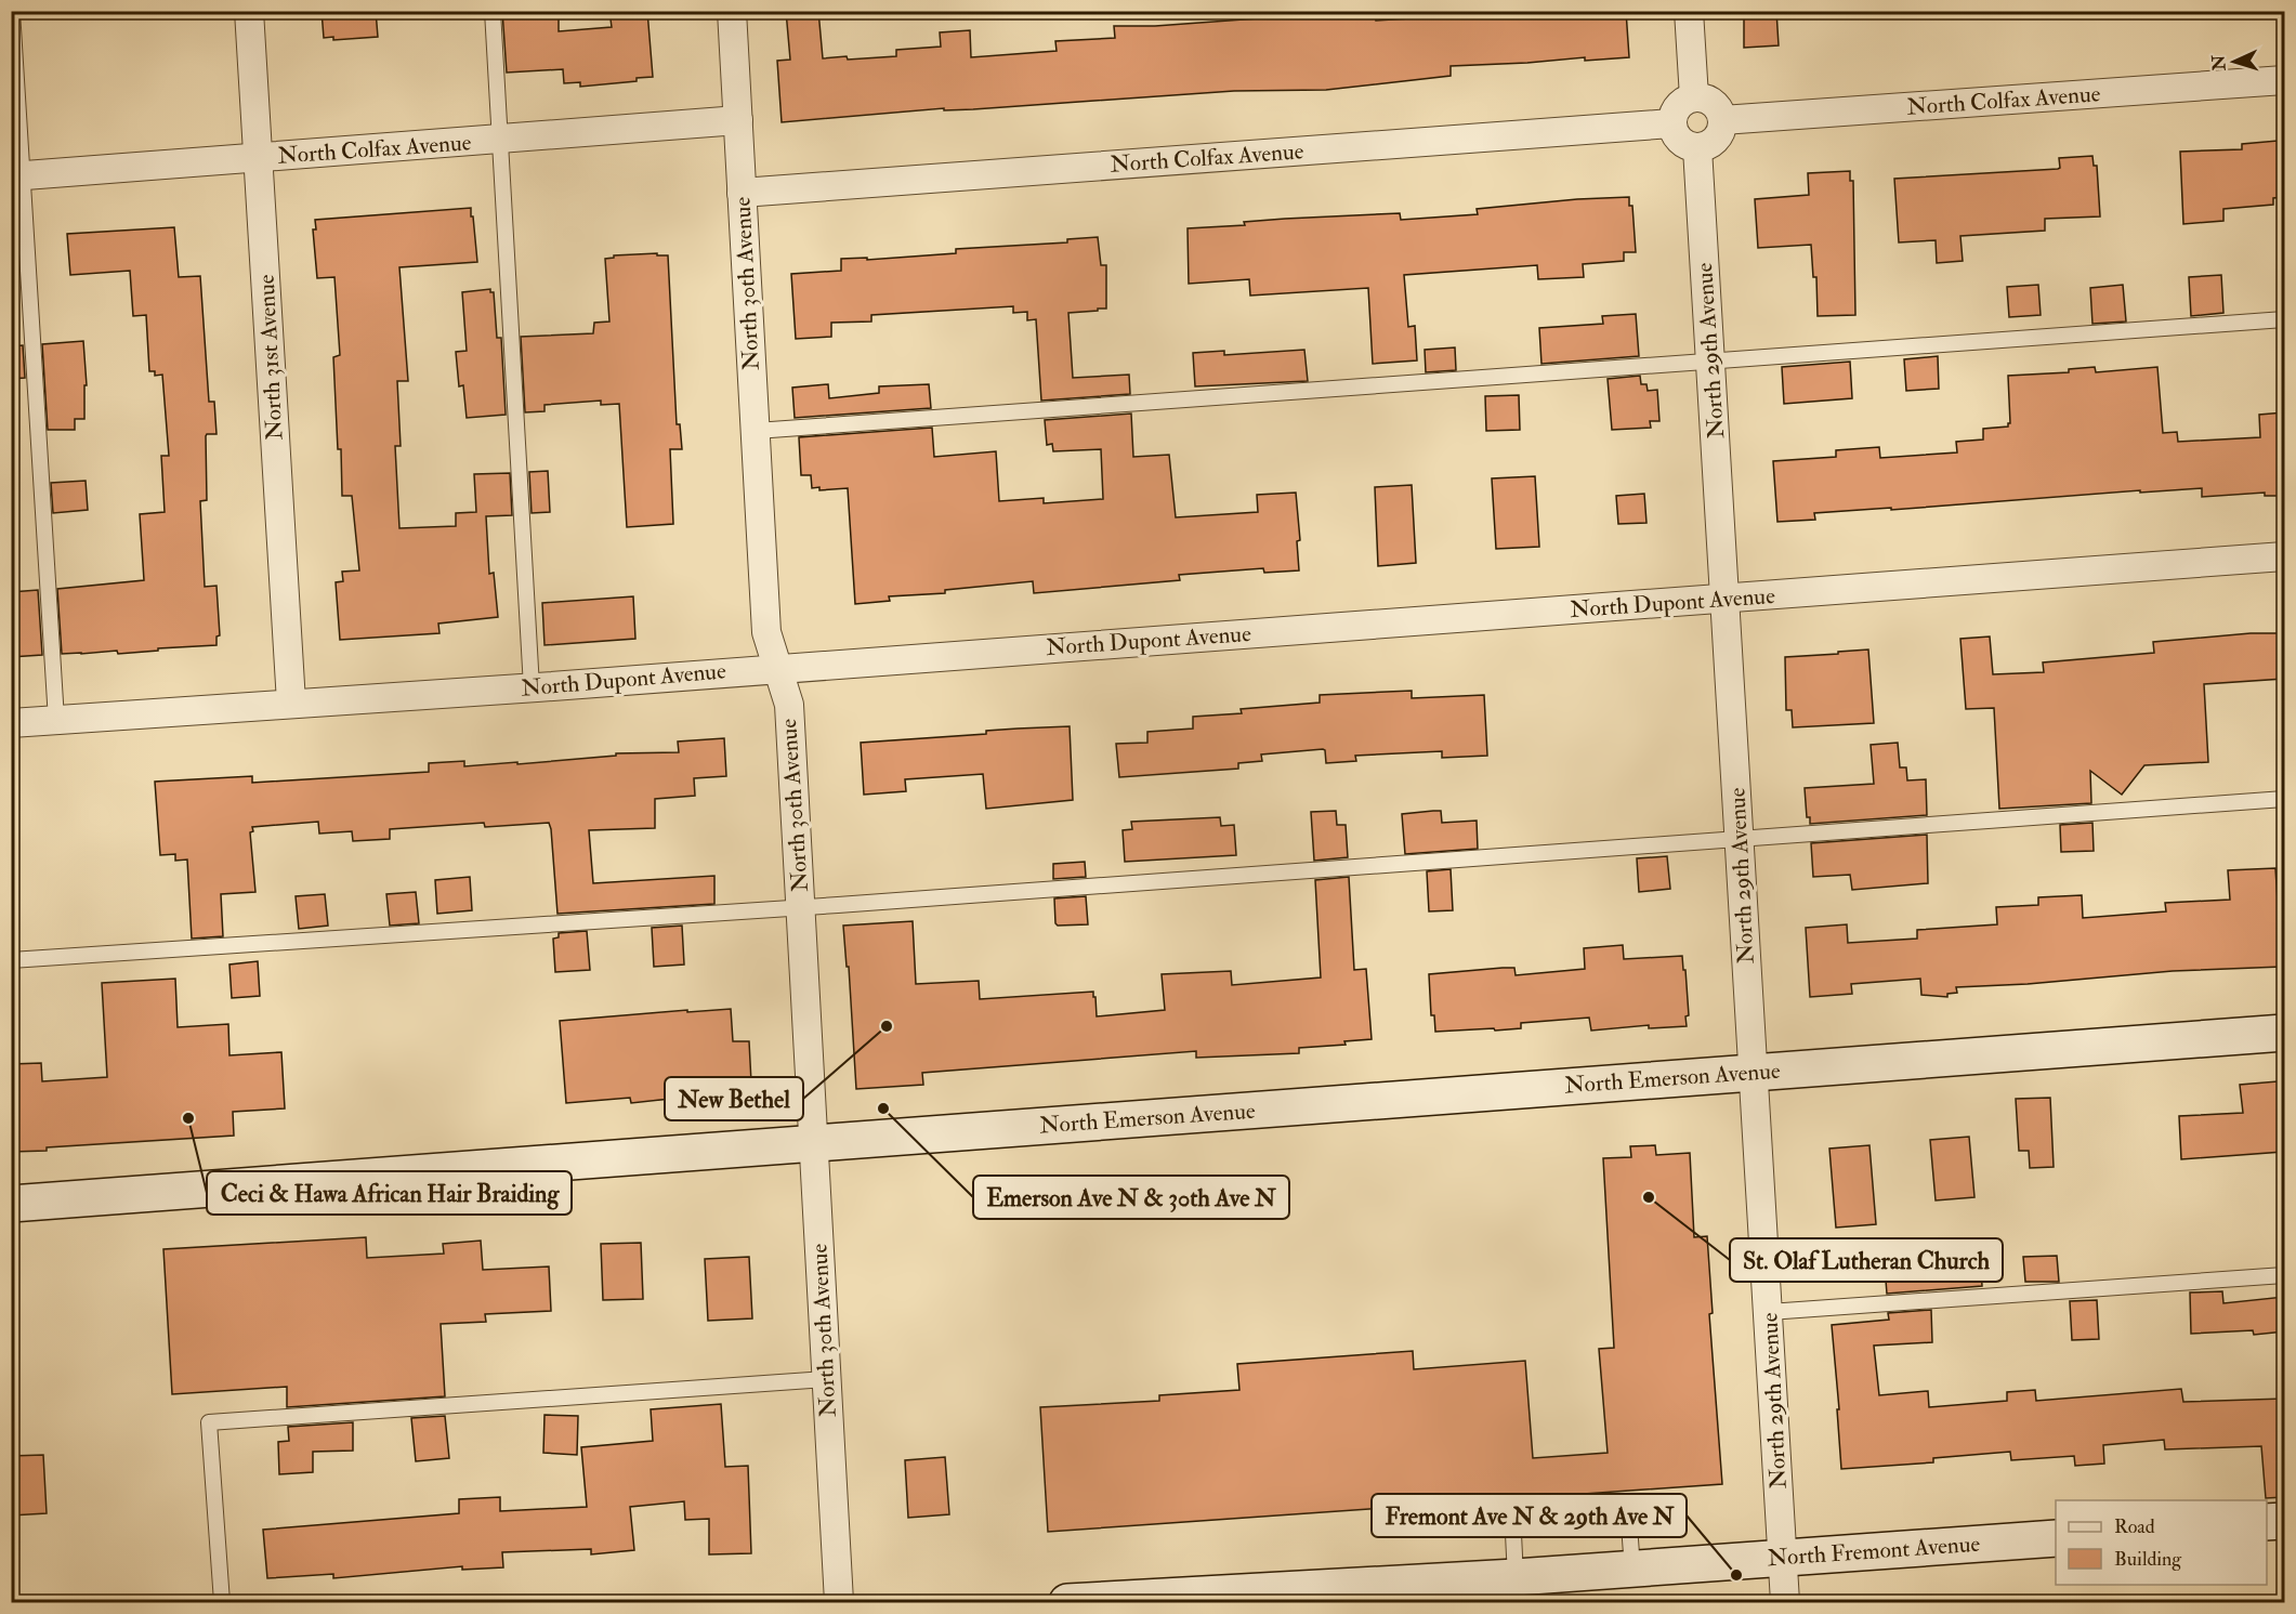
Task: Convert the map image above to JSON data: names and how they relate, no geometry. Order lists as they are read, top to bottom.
{
  "streets": {
    "street": [
      "North Colfax Avenue",
      "North 30th Avenue",
      "North 29th Avenue",
      "North 31st Avenue",
      "North Dupont Avenue",
      "North Emerson Avenue",
      "North Fremont Avenue"
    ]
  },
  "crossings": [
    ["North Colfax Avenue", "North 30th Avenue"],
    ["North Colfax Avenue", "North 29th Avenue"],
    ["North Colfax Avenue", "North 31st Avenue"],
    ["North 30th Avenue", "North Dupont Avenue"],
    ["North 30th Avenue", "North Emerson Avenue"],
    ["North 29th Avenue", "North Dupont Avenue"],
    ["North 29th Avenue", "North Emerson Avenue"],
    ["North 29th Avenue", "North Fremont Avenue"],
    ["North 31st Avenue", "North Dupont Avenue"]
  ],
  "places": [
    "New Bethel",
    "Emerson Ave N & 30th Ave N",
    "Ceci & Hawa African Hair Braiding",
    "St. Olaf Lutheran Church",
    "Fremont Ave N & 29th Ave N"
  ],
  "legend": ["Road", "Building"],
  "north": "left"
}
